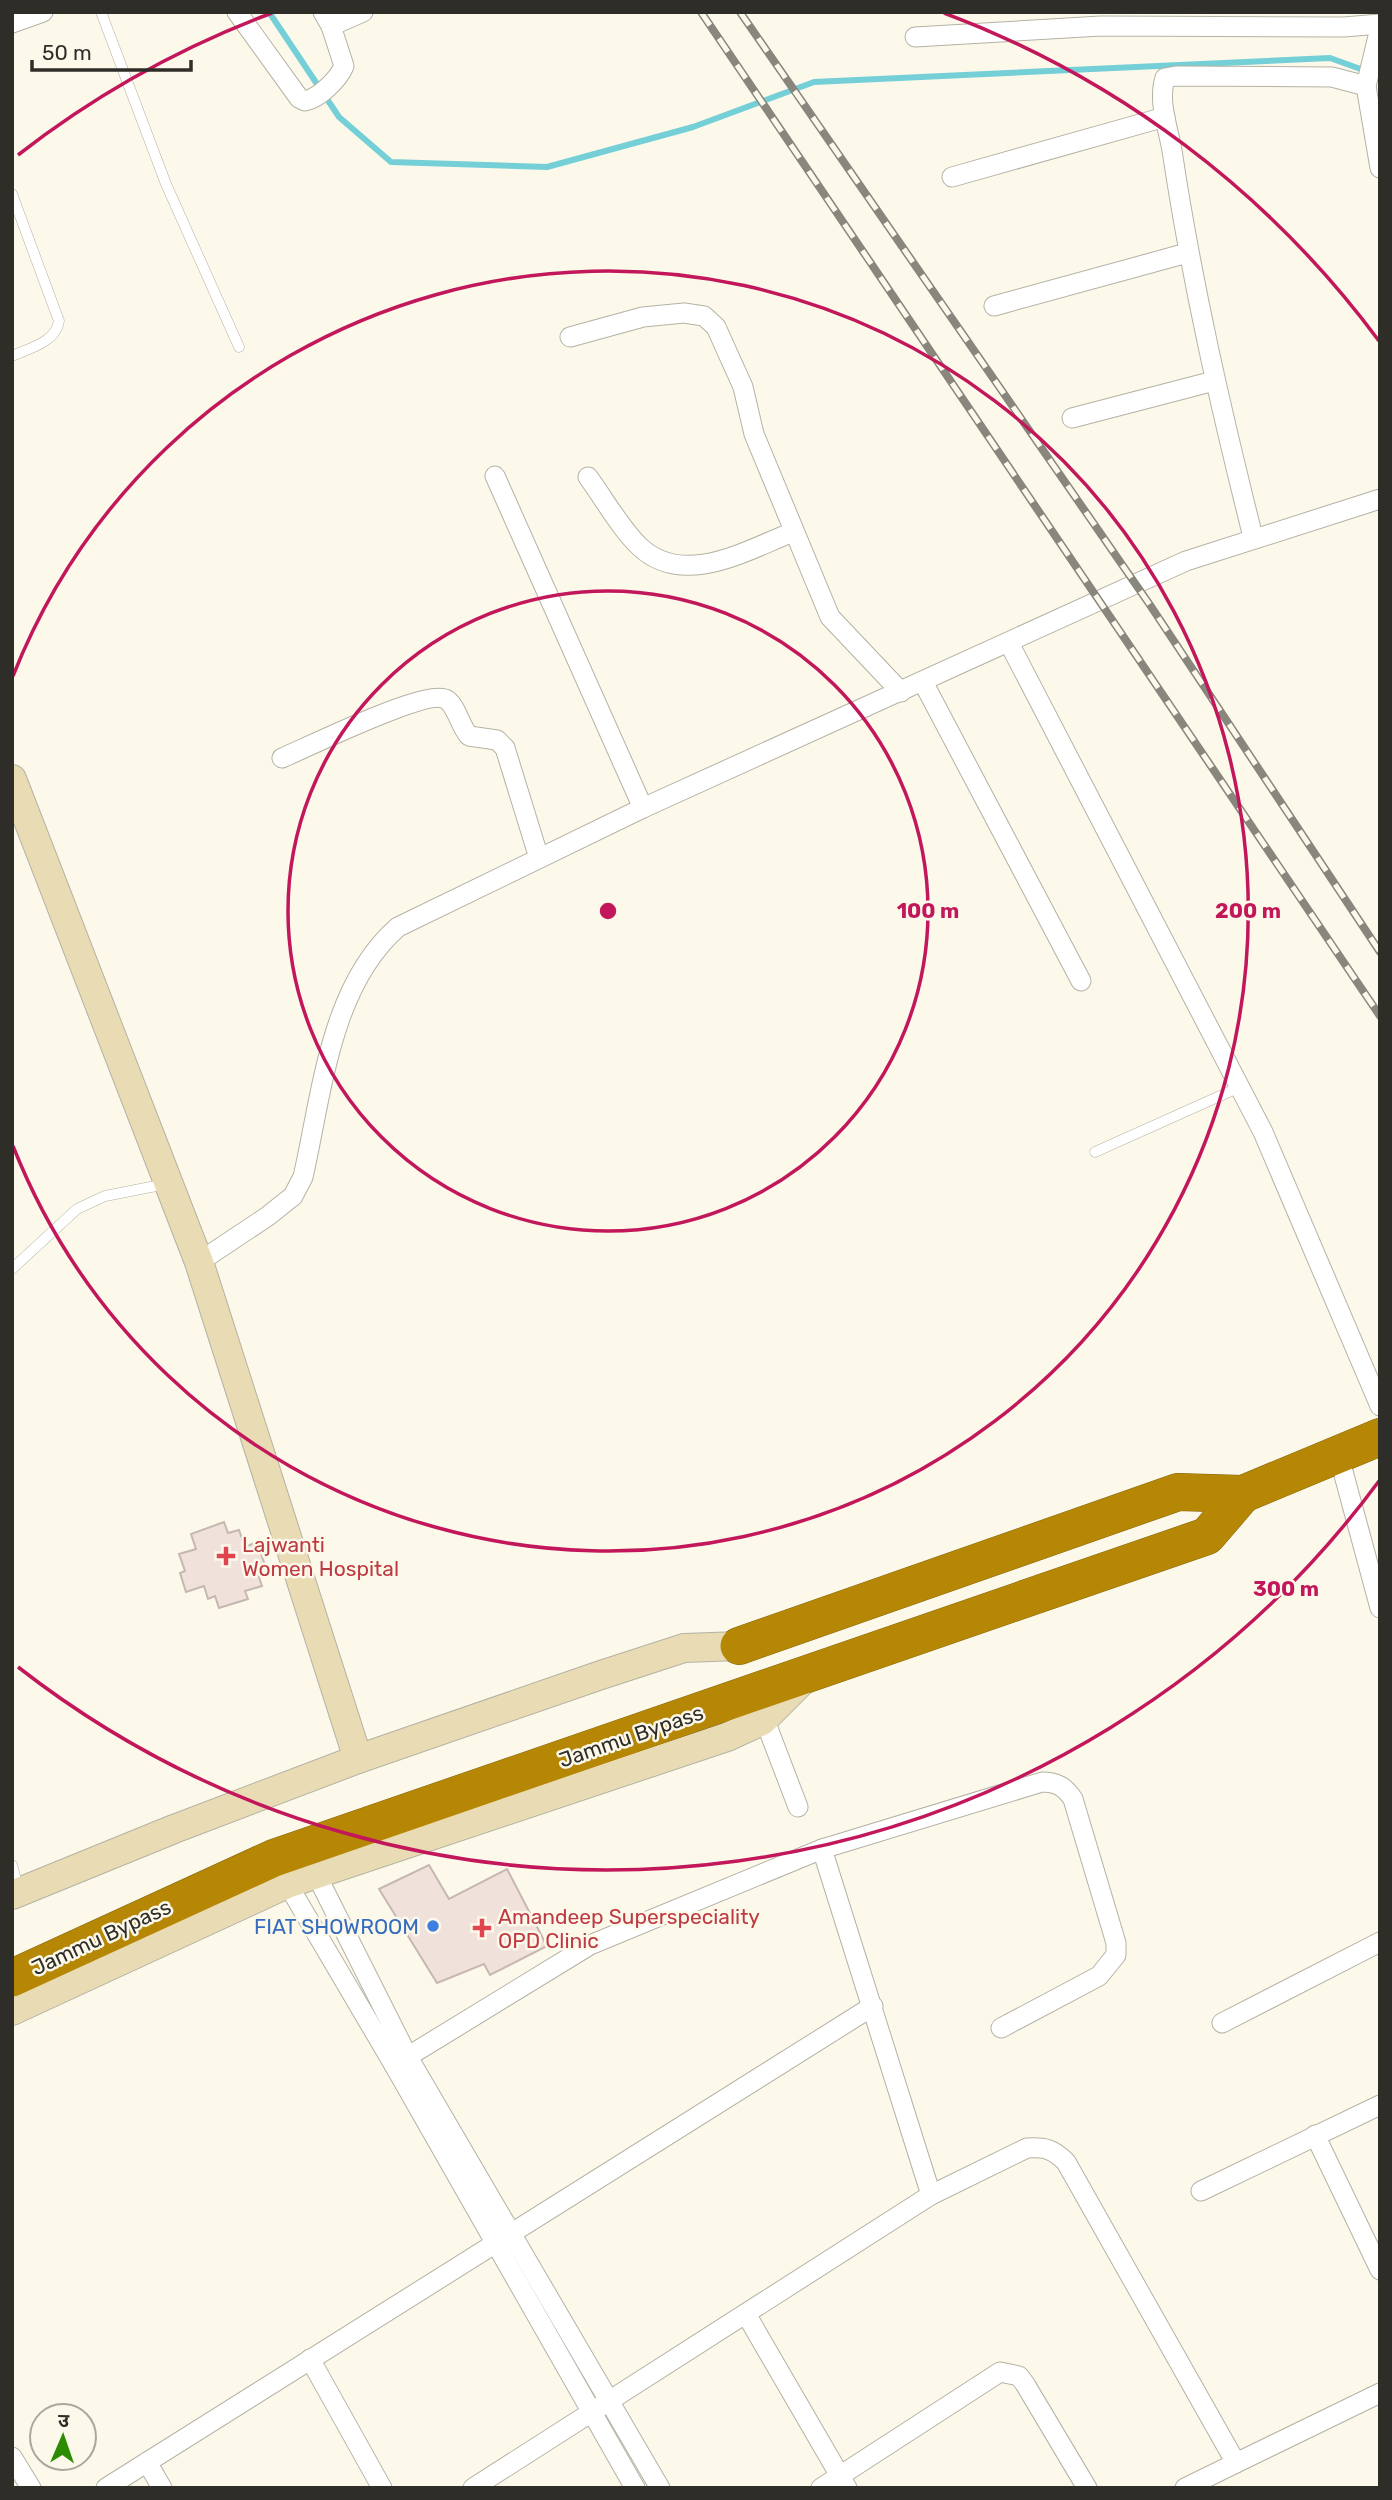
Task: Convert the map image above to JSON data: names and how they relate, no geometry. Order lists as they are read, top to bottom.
{
  "streets": {
    "highway": ["Jammu Bypass"]
  },
  "places": {
    "health": ["Lajwanti Women Hospital", "Amandeep Superspeciality OPD Clinic"],
    "other": ["FIAT SHOWROOM"]
  },
  "scale_bar": "50 m",
  "north": "top",
  "rings": ["100 m", "200 m", "300 m"]
}
